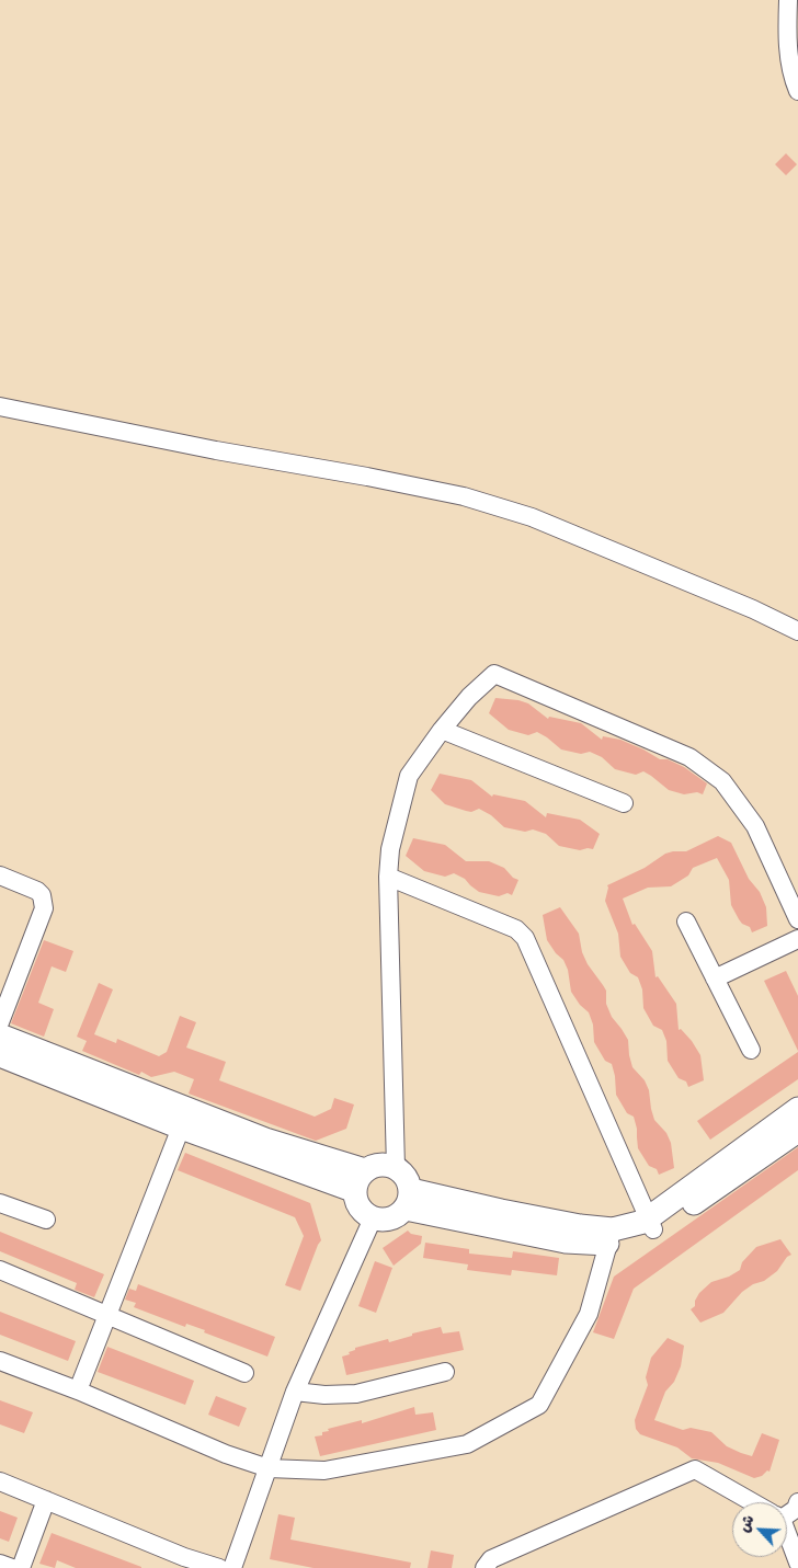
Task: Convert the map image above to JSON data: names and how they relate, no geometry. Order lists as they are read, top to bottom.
{
  "north": "top left"
}
